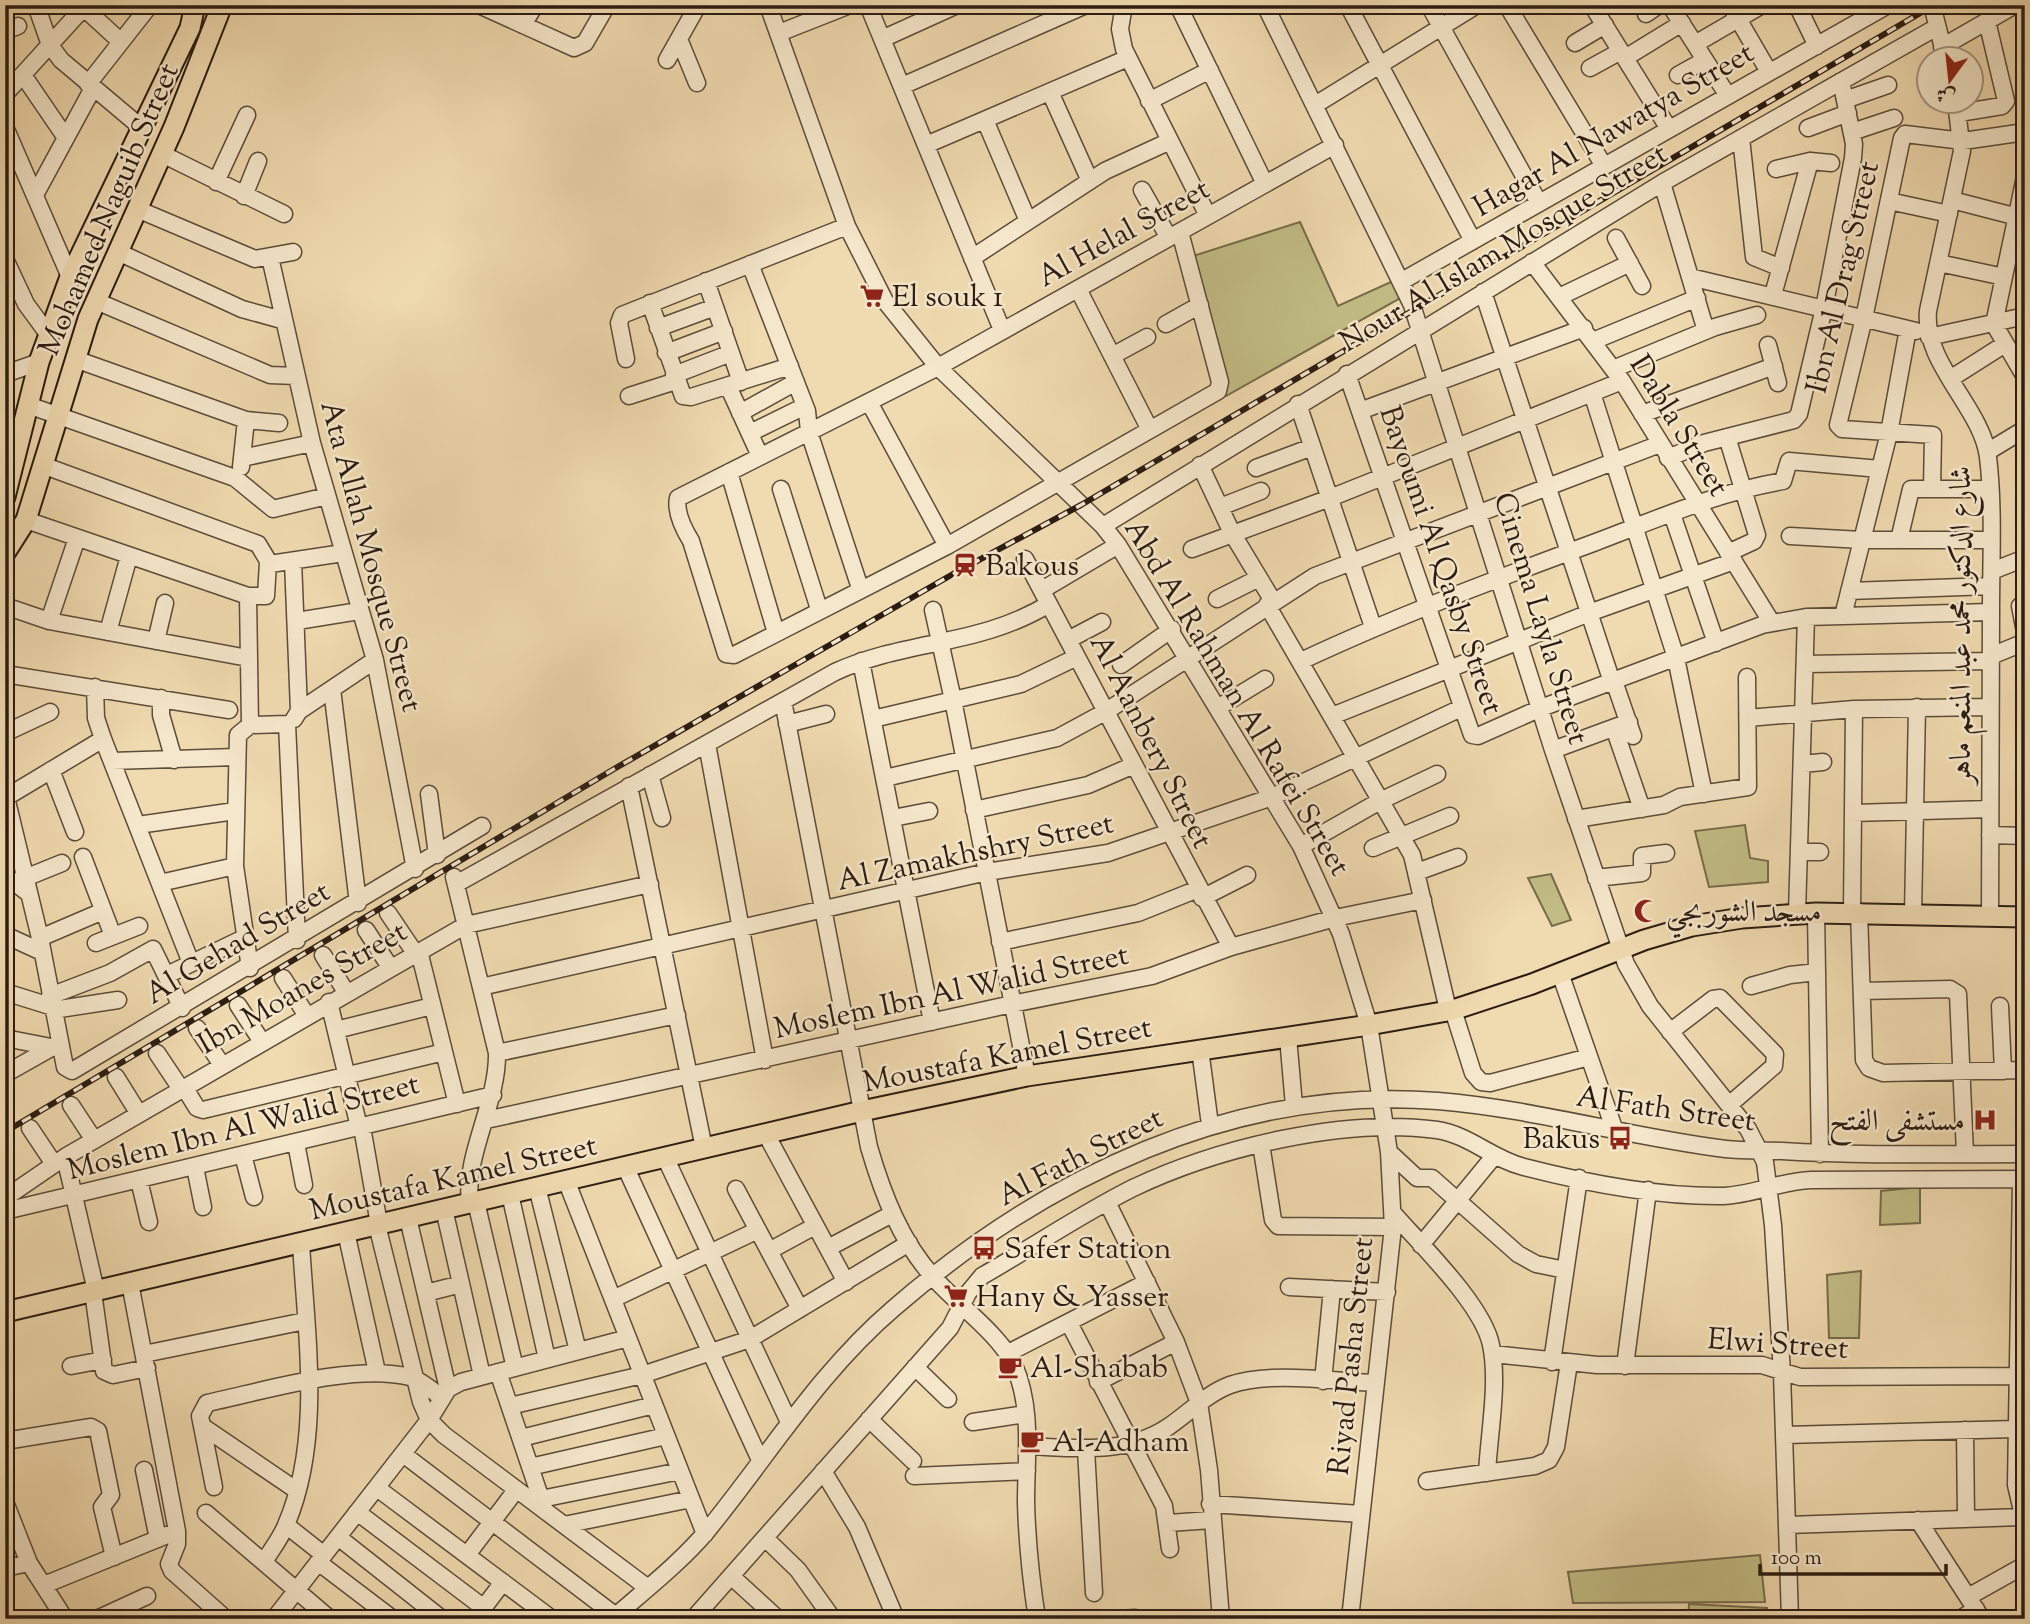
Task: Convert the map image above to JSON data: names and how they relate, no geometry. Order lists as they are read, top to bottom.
{
  "streets": {
    "main road": ["Mohamed Naguib Street", "Moustafa Kamel Street"],
    "street": [
      "Hagar Al Nawatya Street",
      "Al Helal Street",
      "Nour Al Islam Mosque Street",
      "Ibn Al Drag Street",
      "Dabla Street",
      "Ata Allah Mosque Street",
      "Bayoumi Al Qasby Street",
      "Cinema Layla Street",
      "شارع الدكتور محمد عبد المنعم ماهر",
      "Abd Al Rahman Al Rafei Street",
      "Al Aanbery Street",
      "Al Zamakhshry Street",
      "Al Gehad Street",
      "Ibn Moanes Street",
      "Moslem Ibn Al Walid Street",
      "Al Fath Street",
      "Elwi Street",
      "Riyad Pasha Street"
    ]
  },
  "crossings": [
    ["Hagar Al Nawatya Street", "Cinema Layla Street"],
    ["Al Helal Street", "Cinema Layla Street"],
    ["Al Helal Street", "Abd Al Rahman Al Rafei Street"],
    ["Nour Al Islam Mosque Street", "Dabla Street"],
    ["Nour Al Islam Mosque Street", "Bayoumi Al Qasby Street"],
    ["Nour Al Islam Mosque Street", "Cinema Layla Street"],
    ["Nour Al Islam Mosque Street", "Abd Al Rahman Al Rafei Street"],
    ["Ibn Al Drag Street", "شارع الدكتور محمد عبد المنعم ماهر"],
    ["Dabla Street", "Bayoumi Al Qasby Street"],
    ["Ata Allah Mosque Street", "Al Gehad Street"],
    ["Bayoumi Al Qasby Street", "Cinema Layla Street"],
    ["Bayoumi Al Qasby Street", "شارع الدكتور محمد عبد المنعم ماهر"],
    ["Bayoumi Al Qasby Street", "Al Zamakhshry Street"],
    ["Cinema Layla Street", "Moustafa Kamel Street"],
    ["Cinema Layla Street", "Al Fath Street"],
    ["شارع الدكتور محمد عبد المنعم ماهر", "Moustafa Kamel Street"],
    ["Abd Al Rahman Al Rafei Street", "Al Zamakhshry Street"],
    ["Abd Al Rahman Al Rafei Street", "Moslem Ibn Al Walid Street"],
    ["Abd Al Rahman Al Rafei Street", "Moustafa Kamel Street"],
    ["Abd Al Rahman Al Rafei Street", "Al Fath Street"],
    ["Abd Al Rahman Al Rafei Street", "Riyad Pasha Street"],
    ["Al Aanbery Street", "Al Zamakhshry Street"],
    ["Al Aanbery Street", "Moslem Ibn Al Walid Street"],
    ["Al Fath Street", "Riyad Pasha Street"]
  ],
  "places": {
    "supermarket": ["El souk 1", "Hany & Yasser"],
    "station": ["Bakous"],
    "mosque": ["مسجد الشوربجي"],
    "hospital": ["مستشفى الفتح"],
    "bus stop": ["Bakus", "Safer Station"],
    "cafe": ["Al-Shabab", "Al-Adham"]
  },
  "scale_bar": "100 m",
  "north": "bottom"
}
